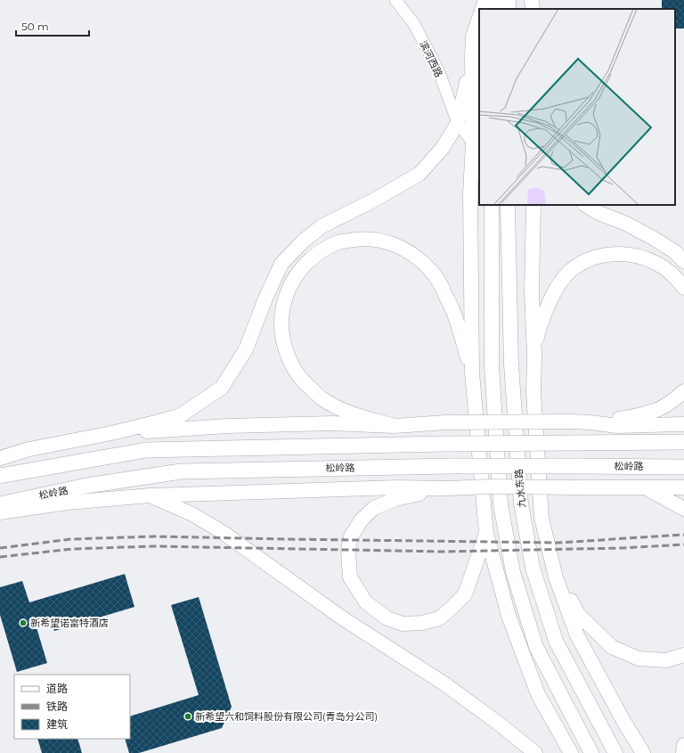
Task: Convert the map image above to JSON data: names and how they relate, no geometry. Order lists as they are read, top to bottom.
{
  "streets": {
    "highway": ["松岭路"],
    "main road": ["九水东路"],
    "street": ["滨河西路"]
  },
  "places": ["新希望诺富特酒店", "新希望六和饲料股份有限公司(青岛分公司)"],
  "legend": ["道路", "铁路", "建筑"],
  "scale_bar": "50 m"
}
